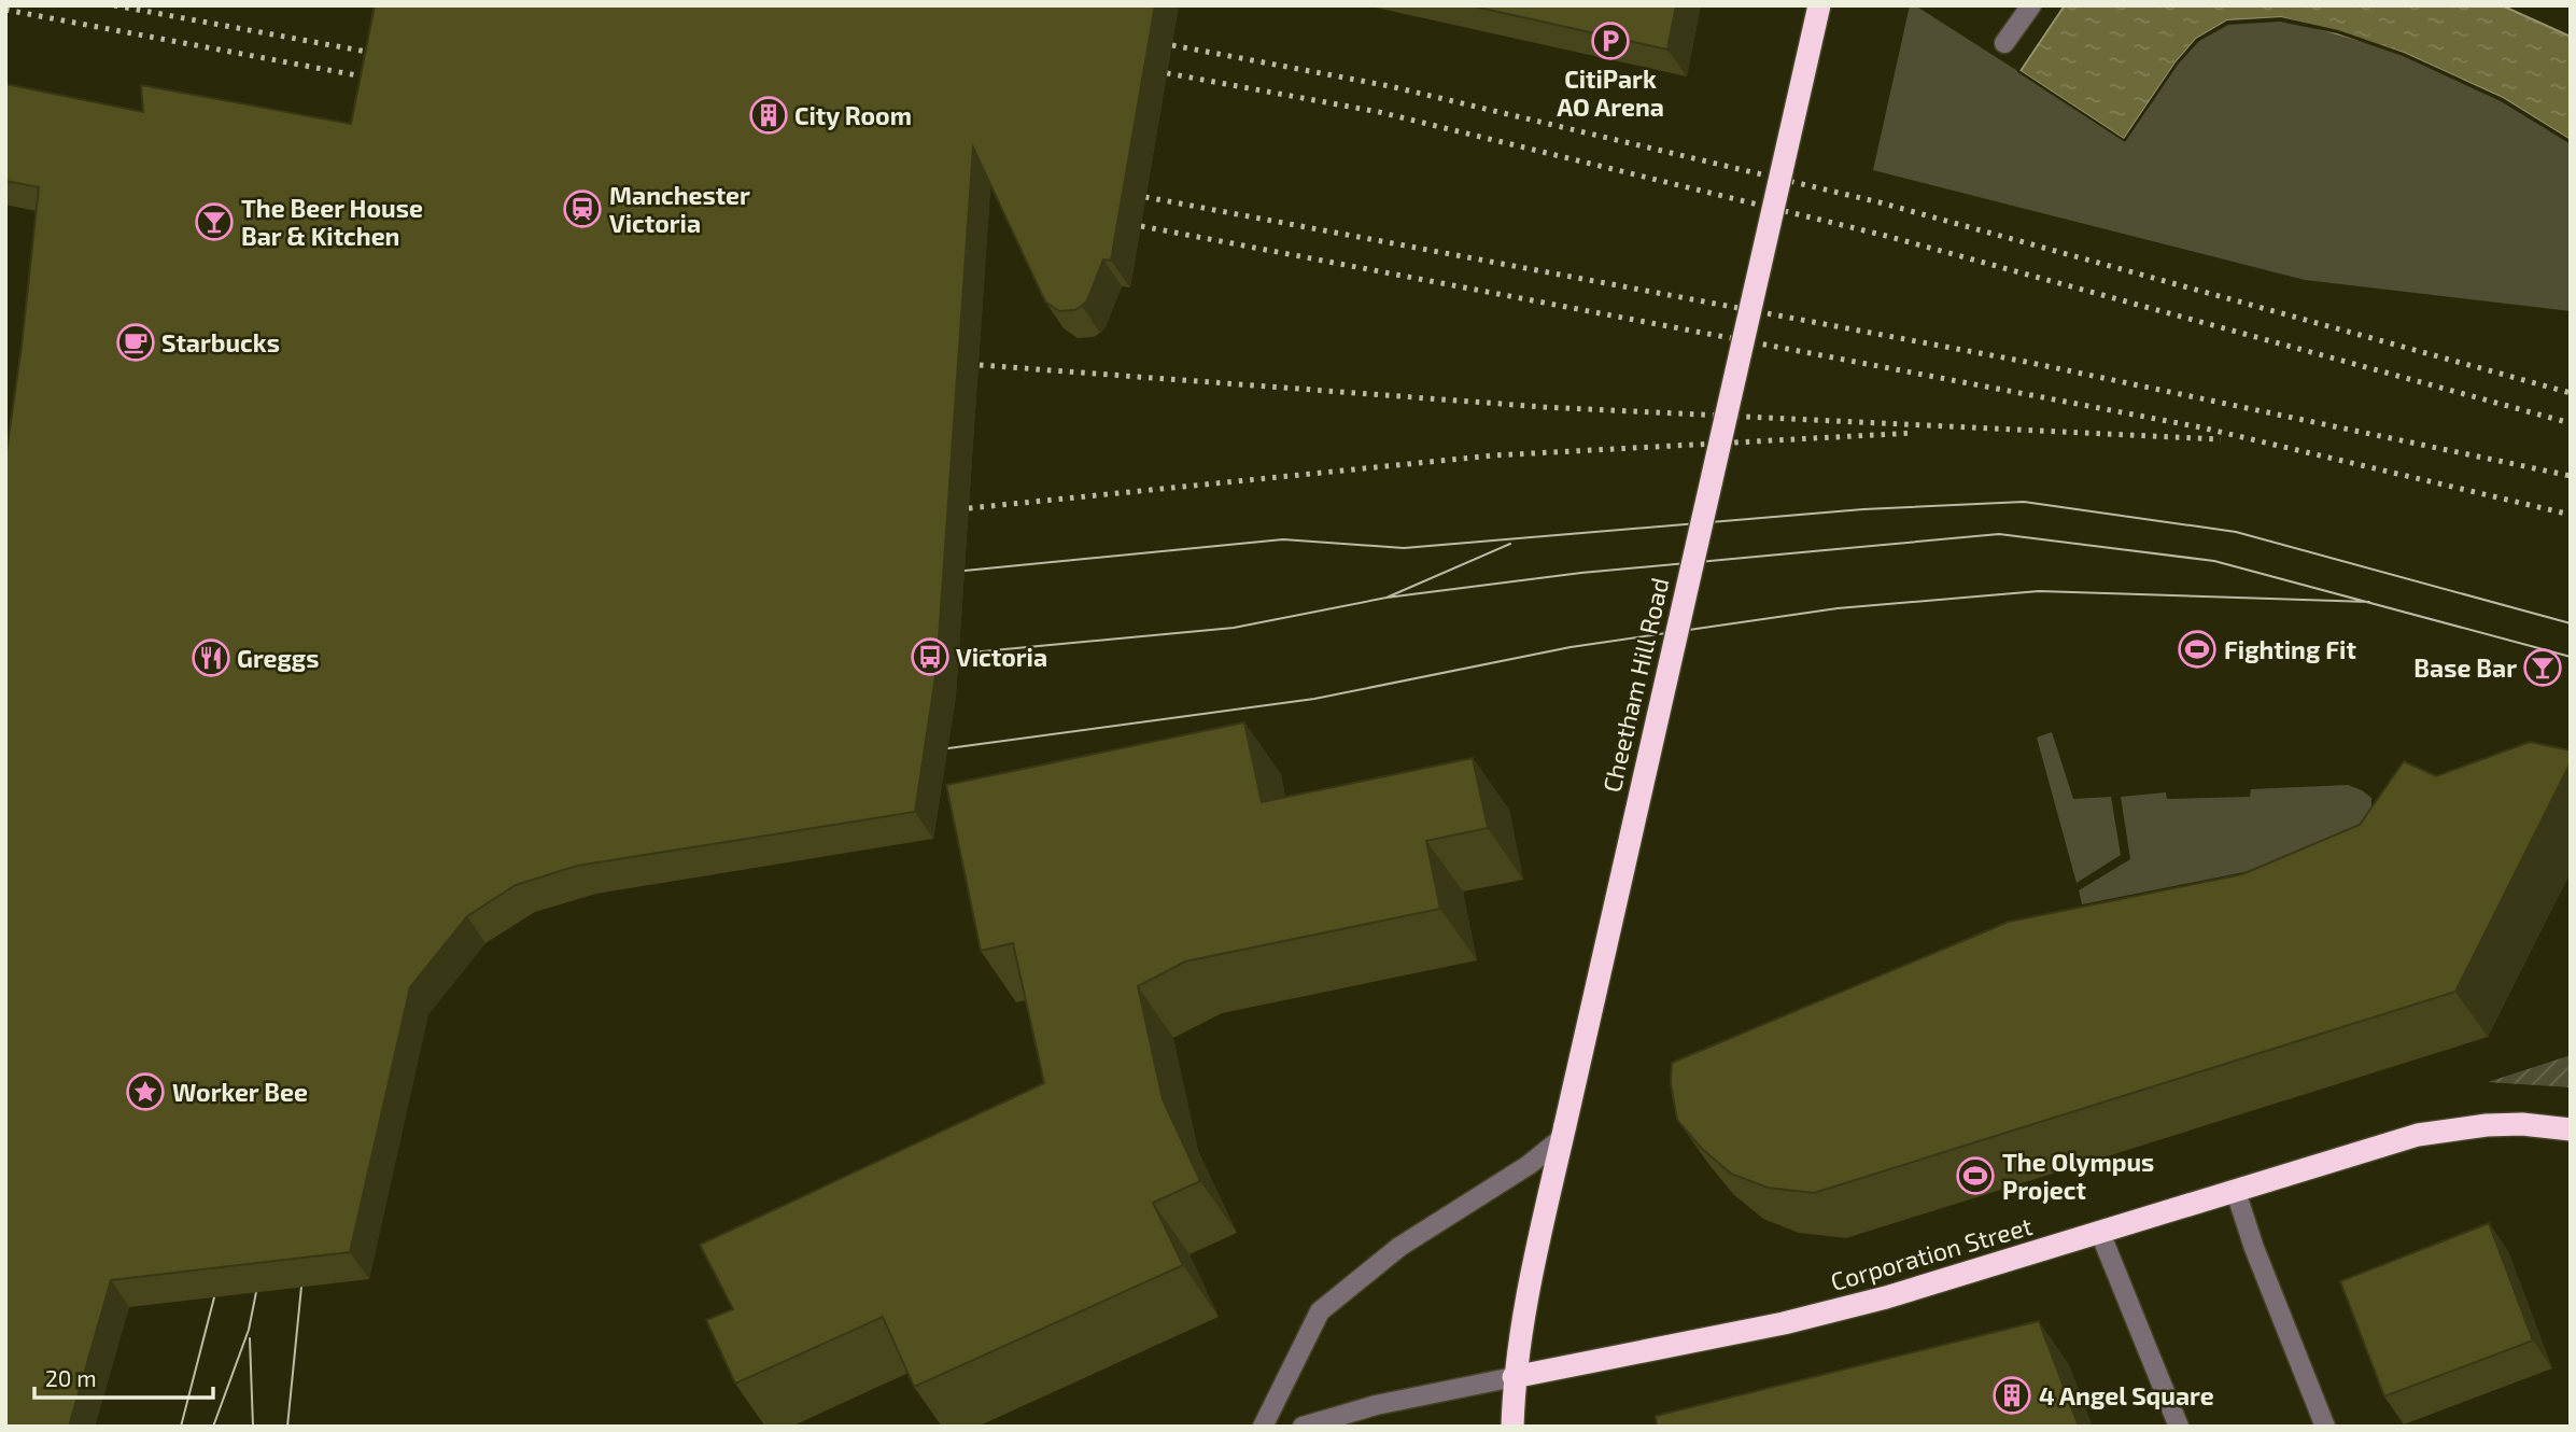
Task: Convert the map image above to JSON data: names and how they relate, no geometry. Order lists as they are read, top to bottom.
{
  "streets": {
    "highway": ["Cheetham Hill Road", "Corporation Street"]
  },
  "crossings": [
    ["Cheetham Hill Road", "Corporation Street"]
  ],
  "places": {
    "parking": ["CitiPark AO Arena"],
    "building": ["City Room", "4 Angel Square"],
    "station": ["Manchester Victoria"],
    "bar": ["The Beer House Bar & Kitchen", "Base Bar"],
    "cafe": ["Starbucks"],
    "sports": ["Fighting Fit", "The Olympus Project"],
    "bus stop": ["Victoria"],
    "restaurant": ["Greggs"],
    "place": ["Worker Bee"]
  },
  "scale_bar": "20 m"
}
